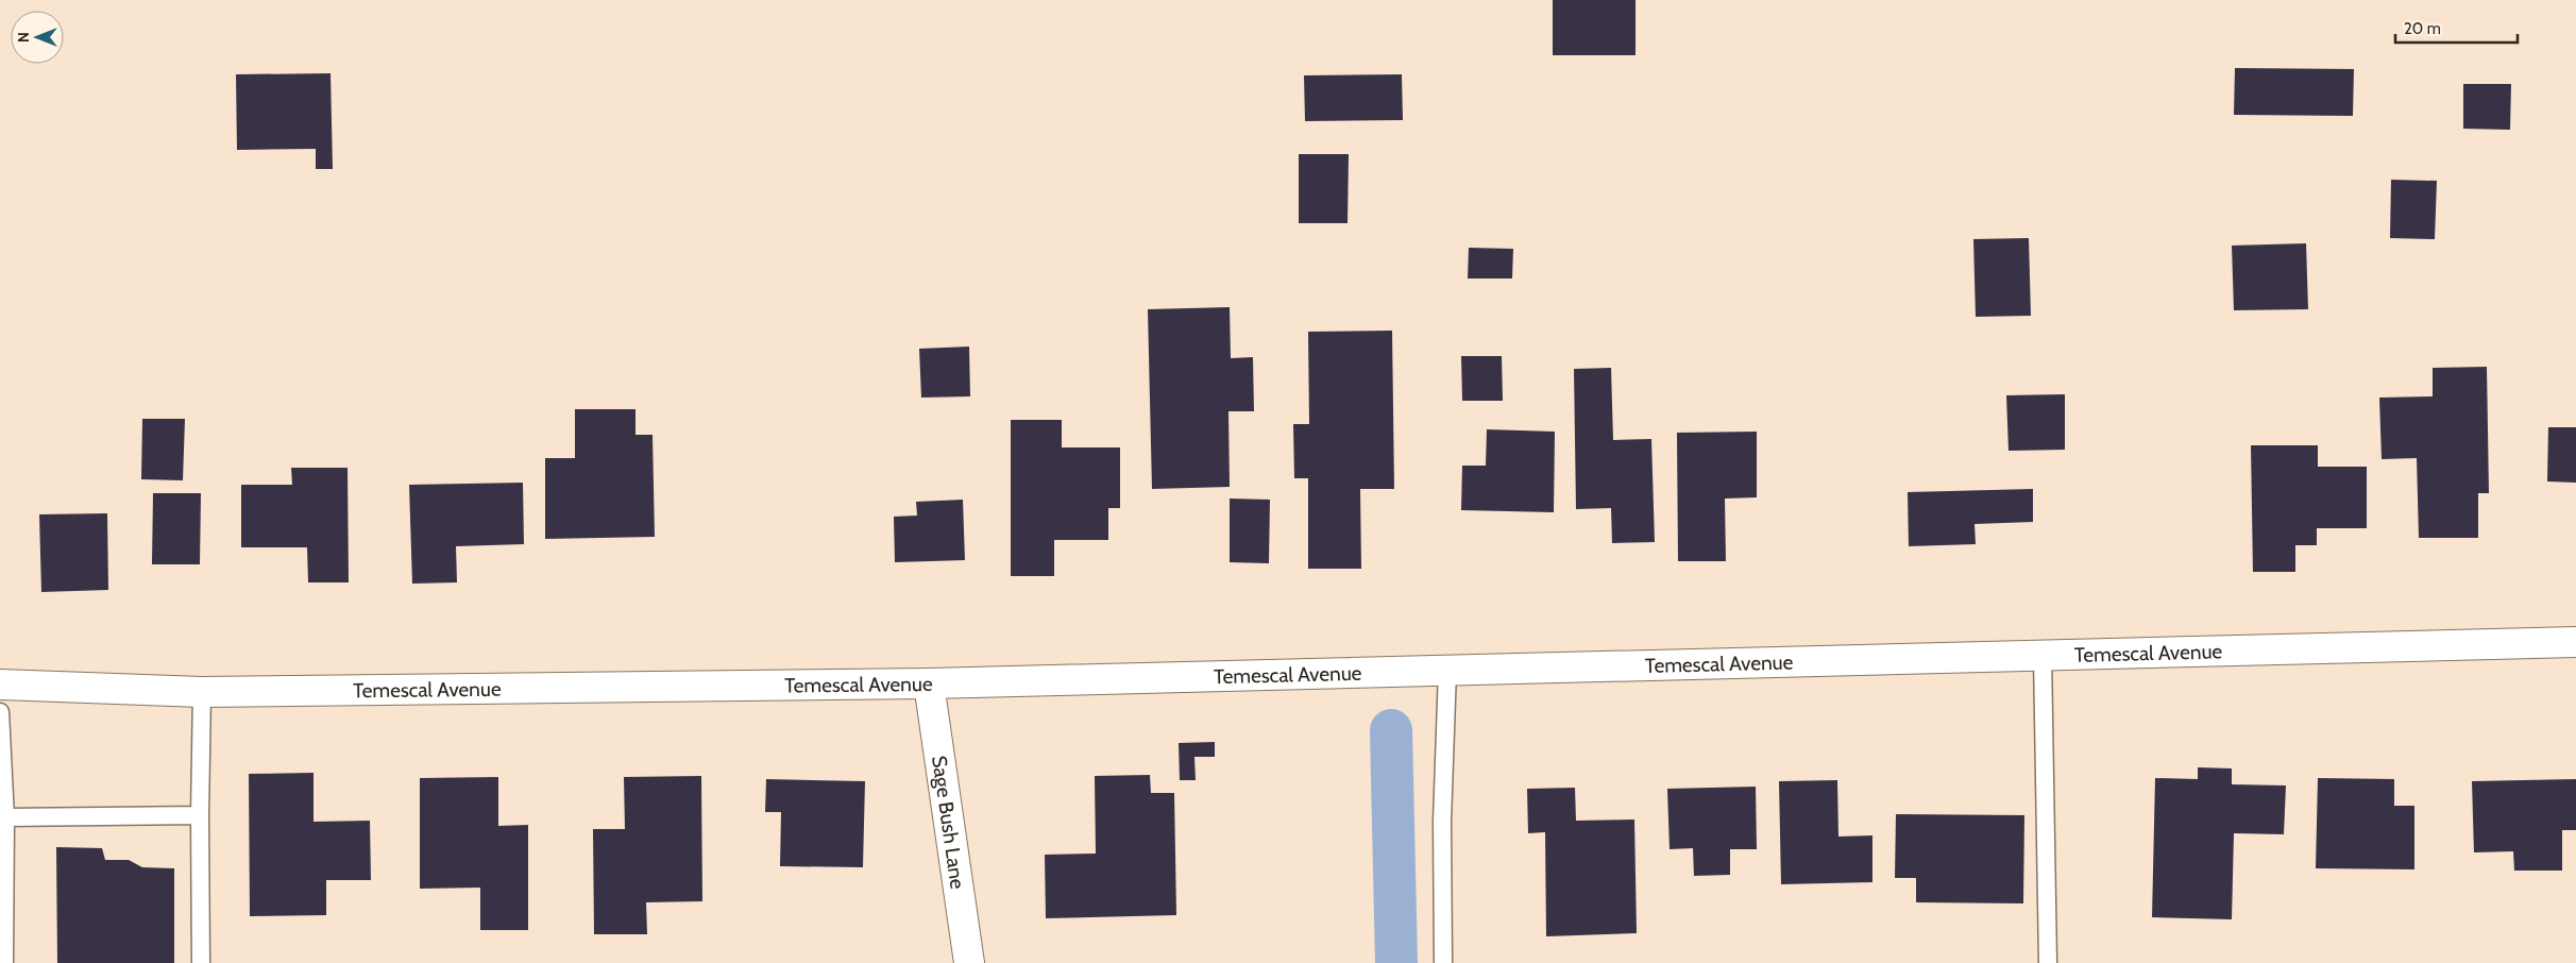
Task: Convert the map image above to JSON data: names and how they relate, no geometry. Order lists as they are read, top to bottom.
{
  "streets": {
    "street": ["Temescal Avenue", "Sage Bush Lane"]
  },
  "crossings": [
    ["Temescal Avenue", "Sage Bush Lane"]
  ],
  "scale_bar": "20 m",
  "north": "left"
}
